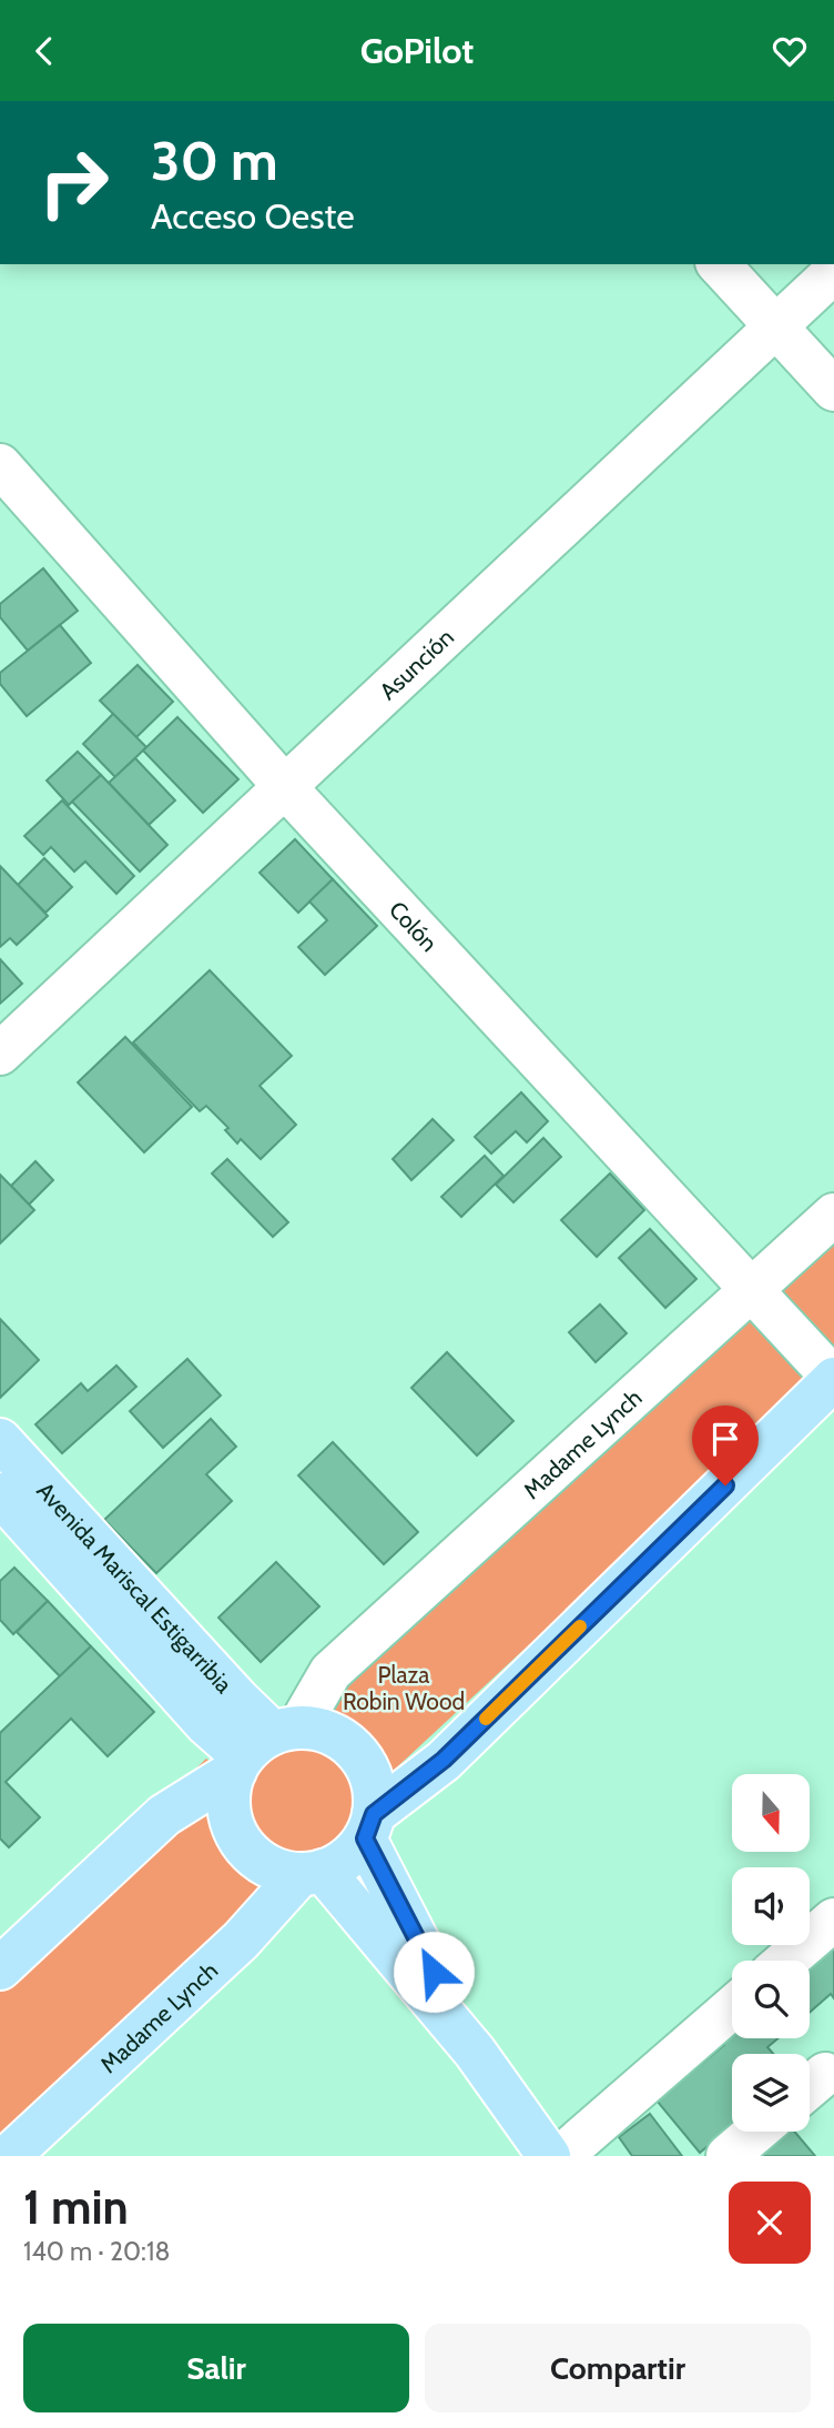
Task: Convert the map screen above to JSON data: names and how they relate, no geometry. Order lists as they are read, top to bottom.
{
  "streets": {
    "main road": ["Madame Lynch", "Avenida Mariscal Estigarribia"],
    "street": ["Asunción", "Colón"]
  },
  "crossings": [
    ["Asunción", "Colón"],
    ["Colón", "Madame Lynch"],
    ["Madame Lynch", "Avenida Mariscal Estigarribia"]
  ],
  "parks": ["Plaza Robin Wood"],
  "north": "bottom",
  "page": {
    "header": "GoPilot",
    "turn": ["30 m", "Acceso Oeste"],
    "heading": ["1 min", "140 m · 20:18"],
    "buttons": ["Salir", "Compartir"]
  }
}
